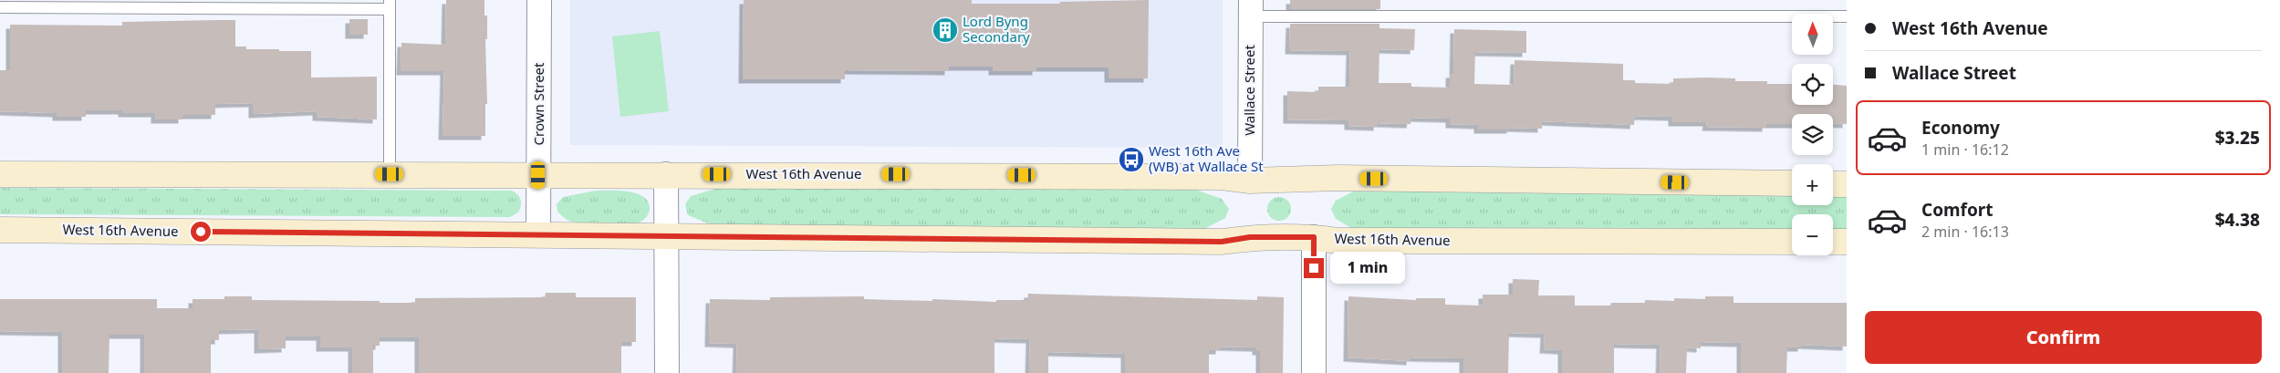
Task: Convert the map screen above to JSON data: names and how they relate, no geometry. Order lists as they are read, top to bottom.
{
  "streets": {
    "main road": ["West 16th Avenue"],
    "street": ["Wallace Street", "Crown Street"]
  },
  "crossings": [
    ["Wallace Street", "West 16th Avenue"],
    ["Crown Street", "West 16th Avenue"]
  ],
  "places": {
    "building": ["Lord Byng Secondary"],
    "bus stop": ["West 16th Ave (WB) at Wallace St"]
  },
  "north": "top",
  "page": {
    "banner": ["West 16th Avenue", "Wallace Street"],
    "map_buttons": ["+", "−"],
    "list": [
      {
        "name": "Economy",
        "note": "1 min · 16:12",
        "value": "$3.25"
      },
      {
        "name": "Comfort",
        "note": "2 min · 16:13",
        "value": "$4.38"
      }
    ],
    "bubble": "1 min",
    "buttons": "Confirm"
  }
}
